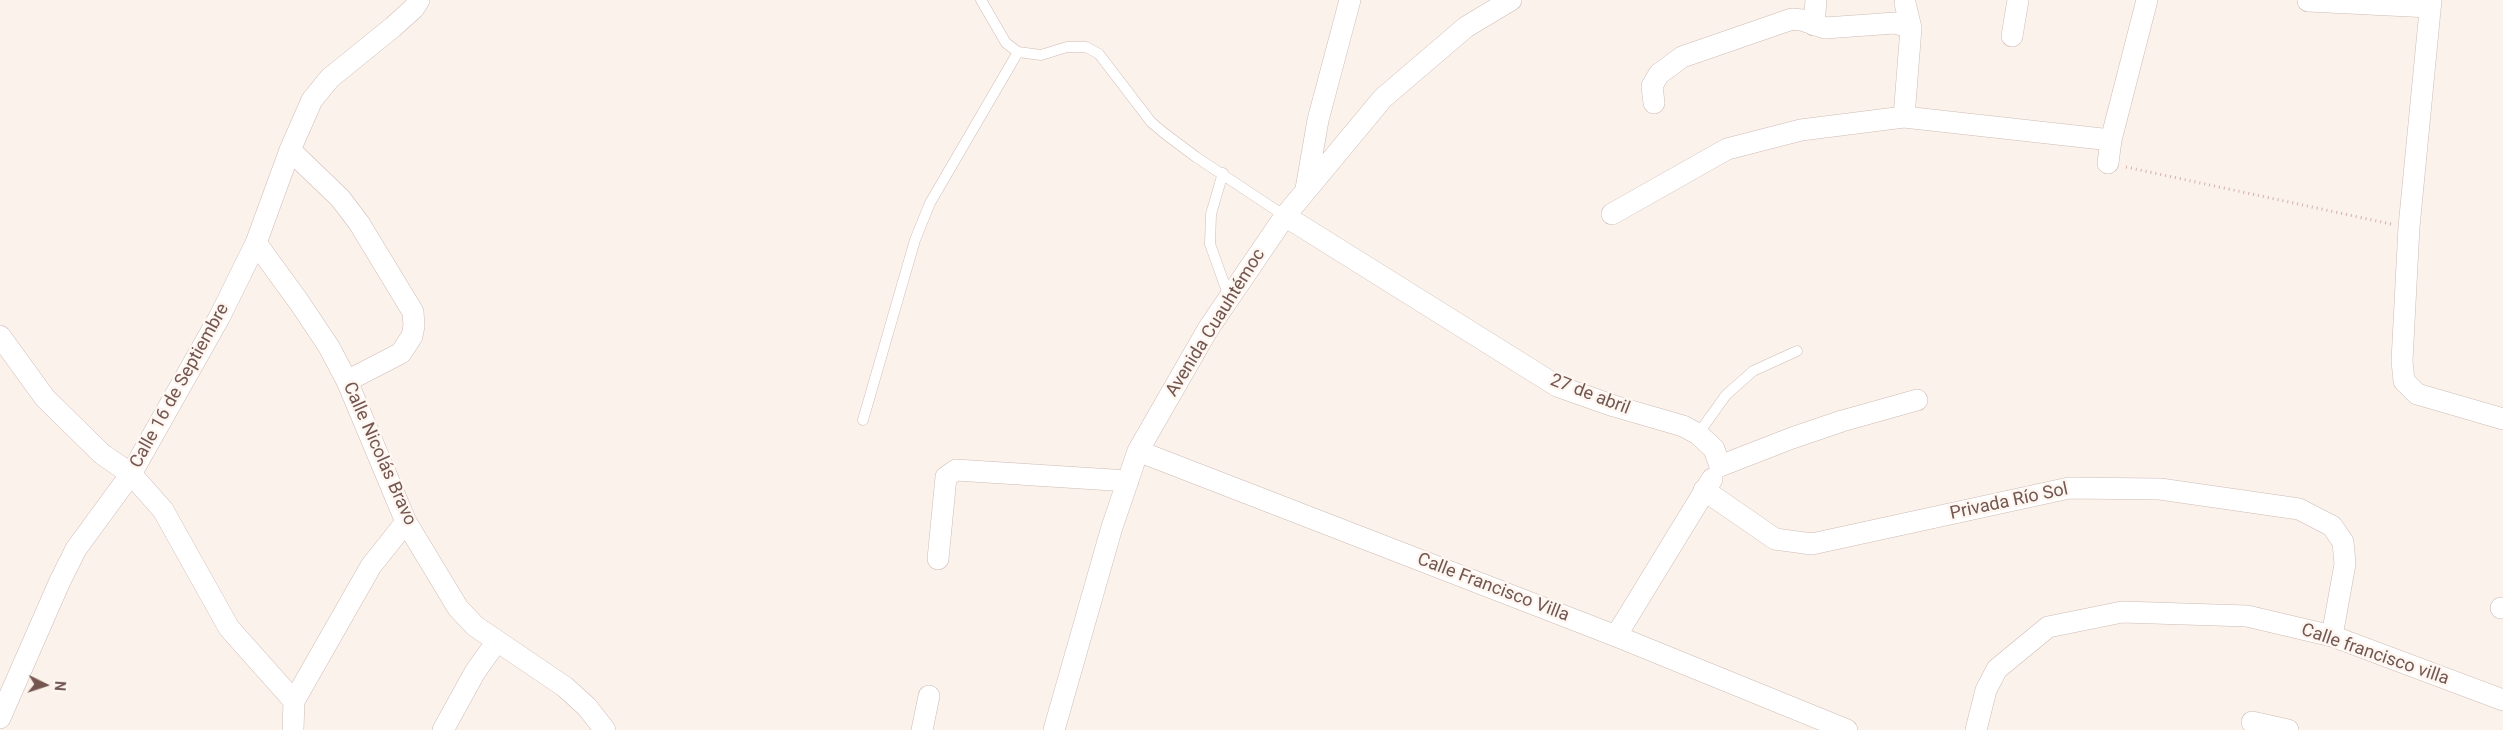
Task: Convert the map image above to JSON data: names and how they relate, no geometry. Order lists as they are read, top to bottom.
{
  "streets": {
    "street": [
      "Avenida Cuauhtémoc",
      "Calle 16 de Septiembre",
      "27 de abril",
      "Calle Nicolás Bravo",
      "Privada Río Sol",
      "Calle Francisco Villa",
      "Calle francisco villa"
    ]
  },
  "crossings": [
    ["Avenida Cuauhtémoc", "27 de abril"],
    ["Avenida Cuauhtémoc", "Calle Francisco Villa"],
    ["Calle 16 de Septiembre", "Calle Nicolás Bravo"],
    ["Privada Río Sol", "Calle francisco villa"]
  ],
  "north": "right"
}
